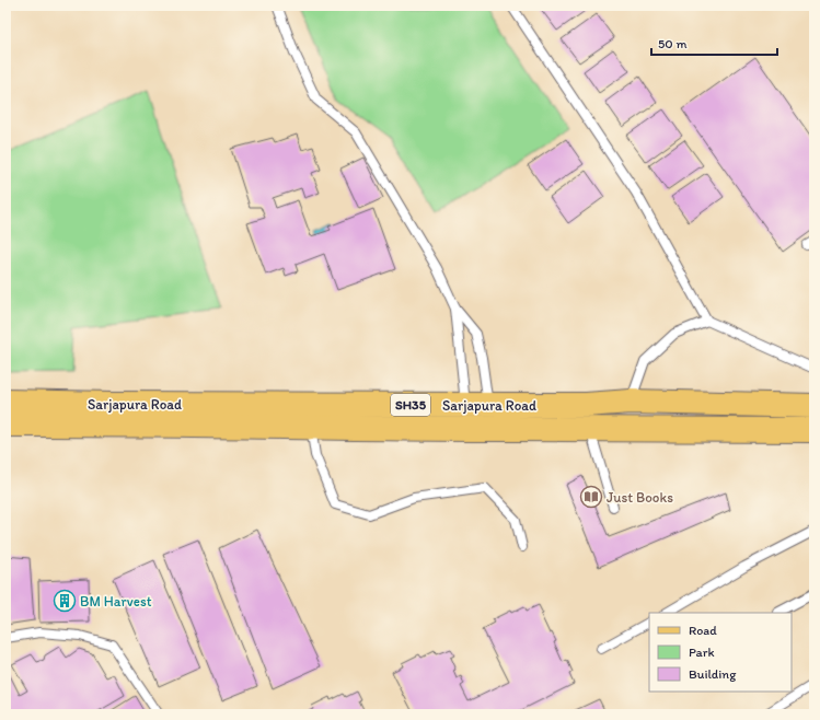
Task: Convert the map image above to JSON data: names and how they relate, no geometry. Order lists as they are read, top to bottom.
{
  "streets": {
    "main road": ["Sarjapura Road", "SH35"]
  },
  "places": {
    "library": ["Just Books"],
    "building": ["BM Harvest"]
  },
  "legend": ["Road", "Park", "Building"],
  "scale_bar": "50 m"
}
